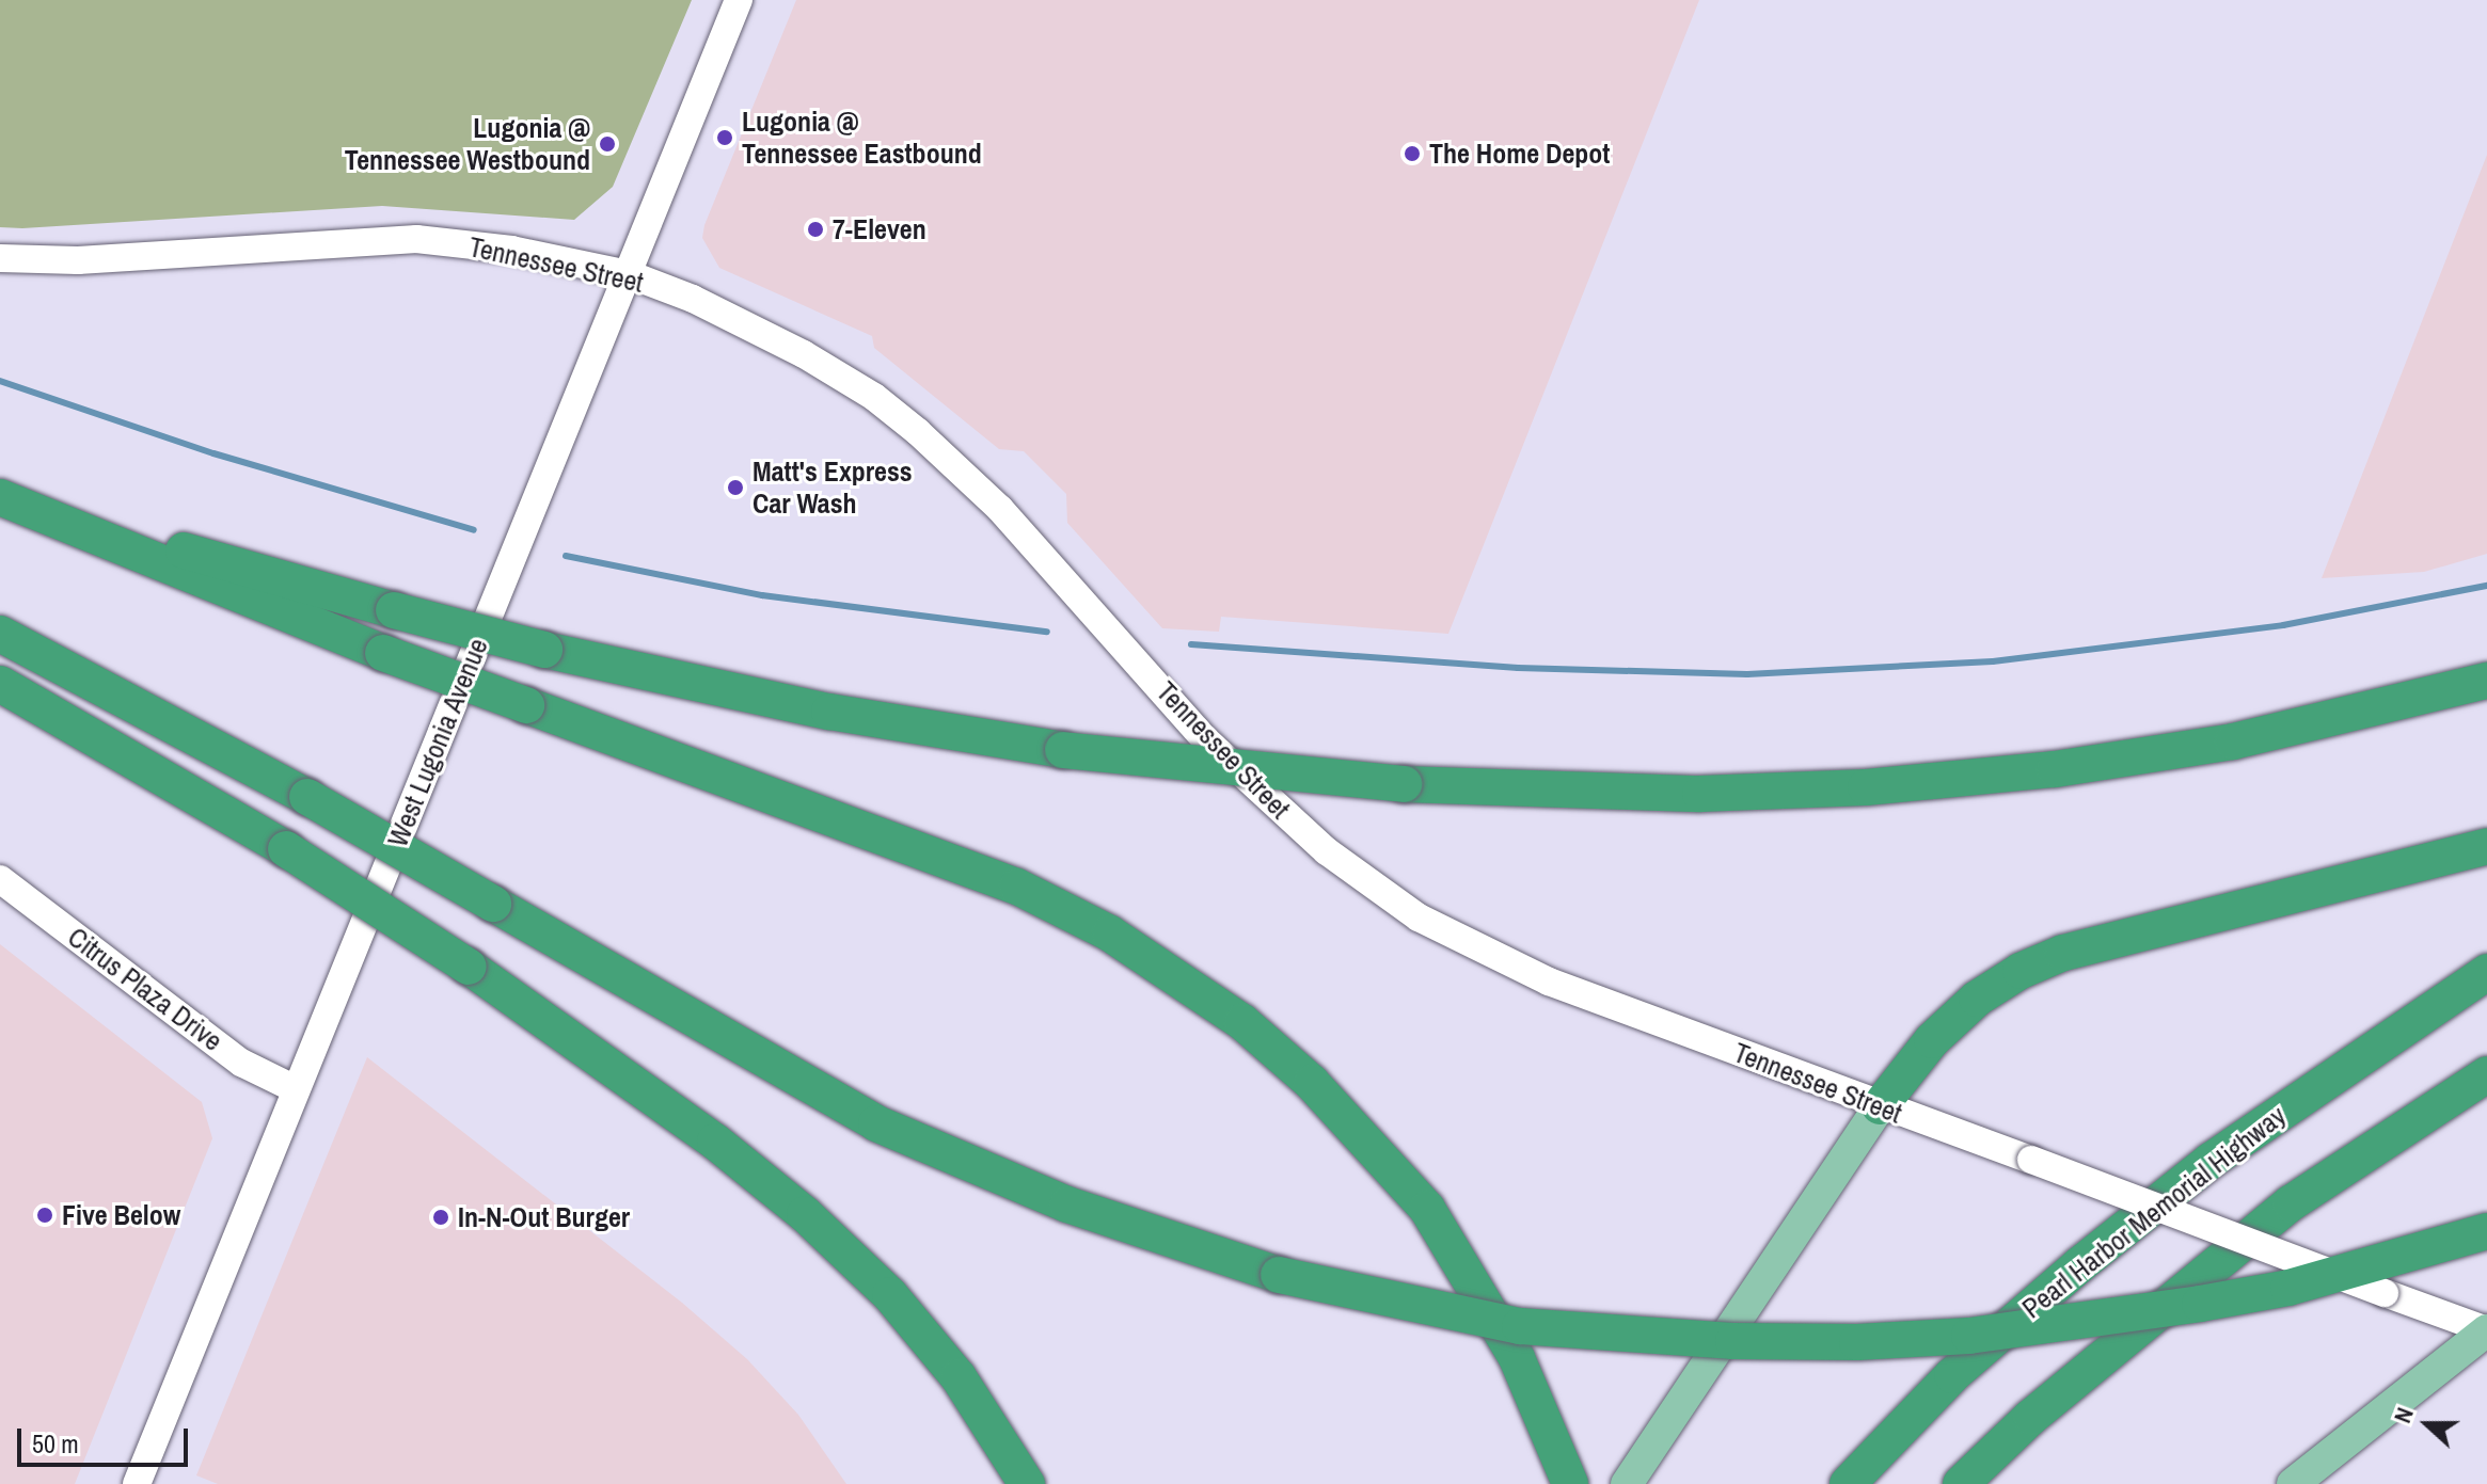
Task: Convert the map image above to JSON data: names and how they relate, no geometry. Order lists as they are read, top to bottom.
{
  "streets": {
    "highway": ["Pearl Harbor Memorial Highway"],
    "main road": ["Tennessee Street", "West Lugonia Avenue", "Citrus Plaza Drive"]
  },
  "crossings": [
    ["Tennessee Street", "West Lugonia Avenue"],
    ["West Lugonia Avenue", "Citrus Plaza Drive"]
  ],
  "places": [
    "Lugonia @ Tennessee Eastbound",
    "Lugonia @ Tennessee Westbound",
    "The Home Depot",
    "7-Eleven",
    "Matt's Express Car Wash",
    "Five Below",
    "In-N-Out Burger"
  ],
  "scale_bar": "50 m",
  "north": "left"
}
